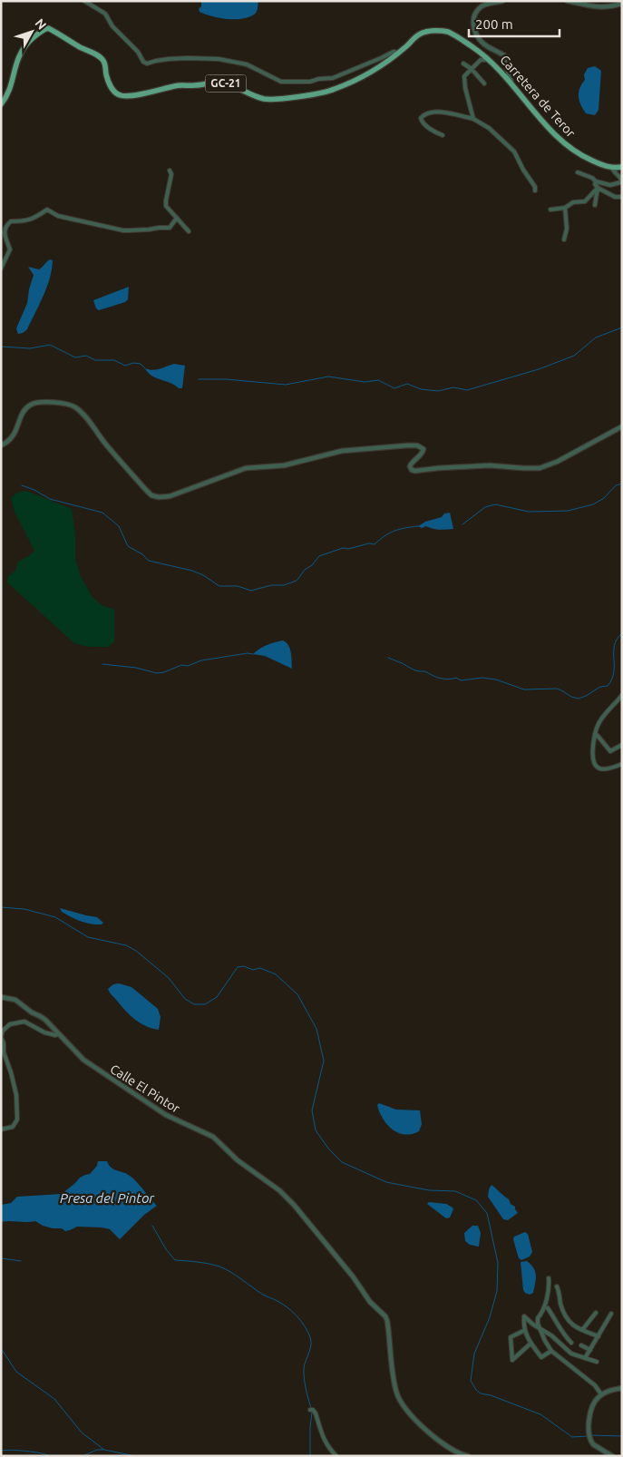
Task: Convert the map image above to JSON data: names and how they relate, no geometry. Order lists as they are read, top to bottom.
{
  "streets": {
    "main road": ["GC-21", "Carretera de Teror"],
    "street": ["Calle El Pintor"]
  },
  "water": ["Presa del Pintor"],
  "scale_bar": "200 m",
  "north": "top right"
}
